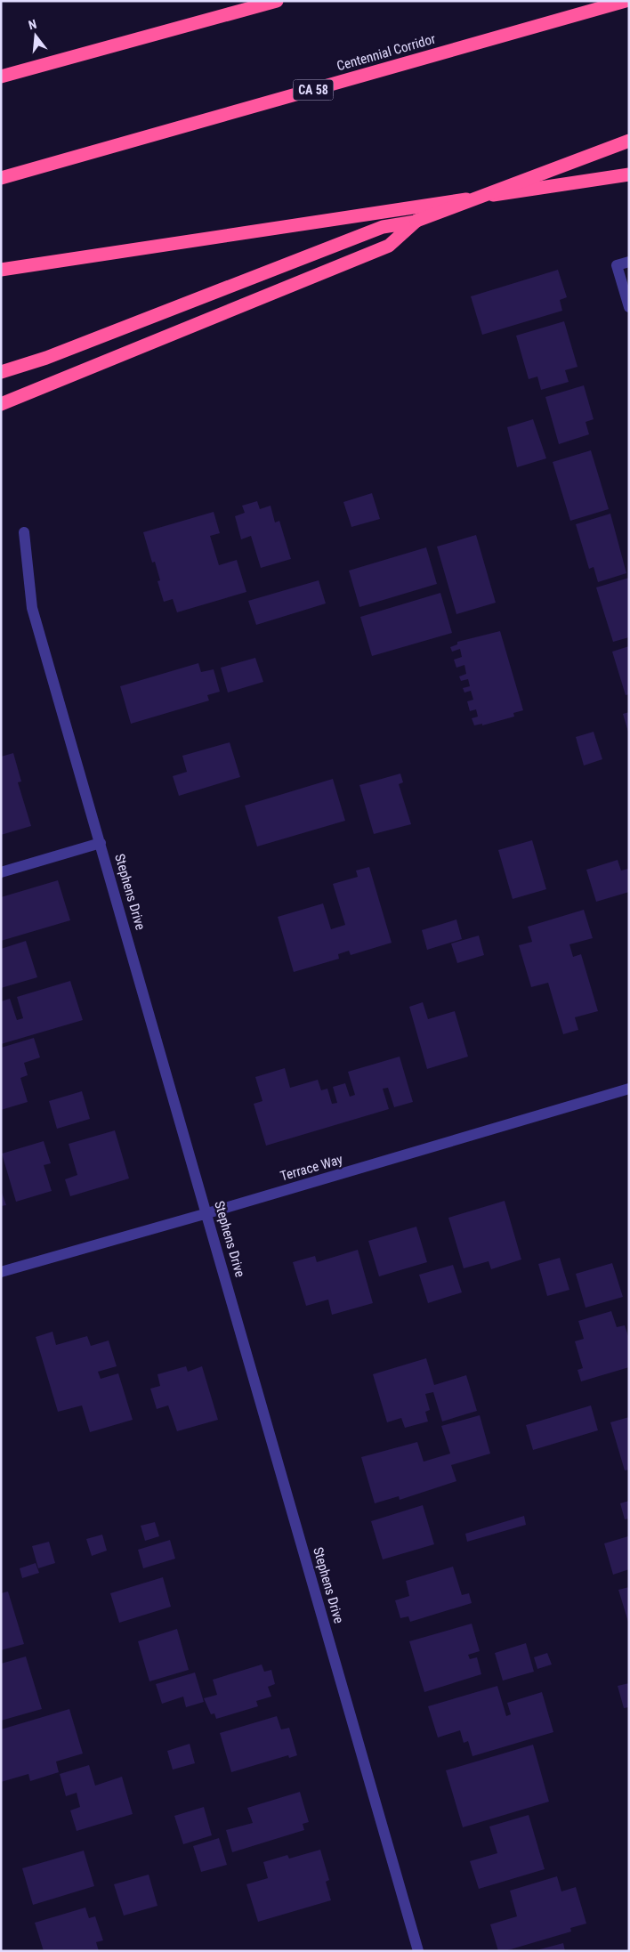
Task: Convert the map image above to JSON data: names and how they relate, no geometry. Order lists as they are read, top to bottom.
{
  "streets": {
    "highway": ["Centennial Corridor", "CA 58"],
    "street": ["Stephens Drive", "Terrace Way"]
  },
  "crossings": [
    ["Stephens Drive", "Terrace Way"]
  ],
  "north": "top"
}
